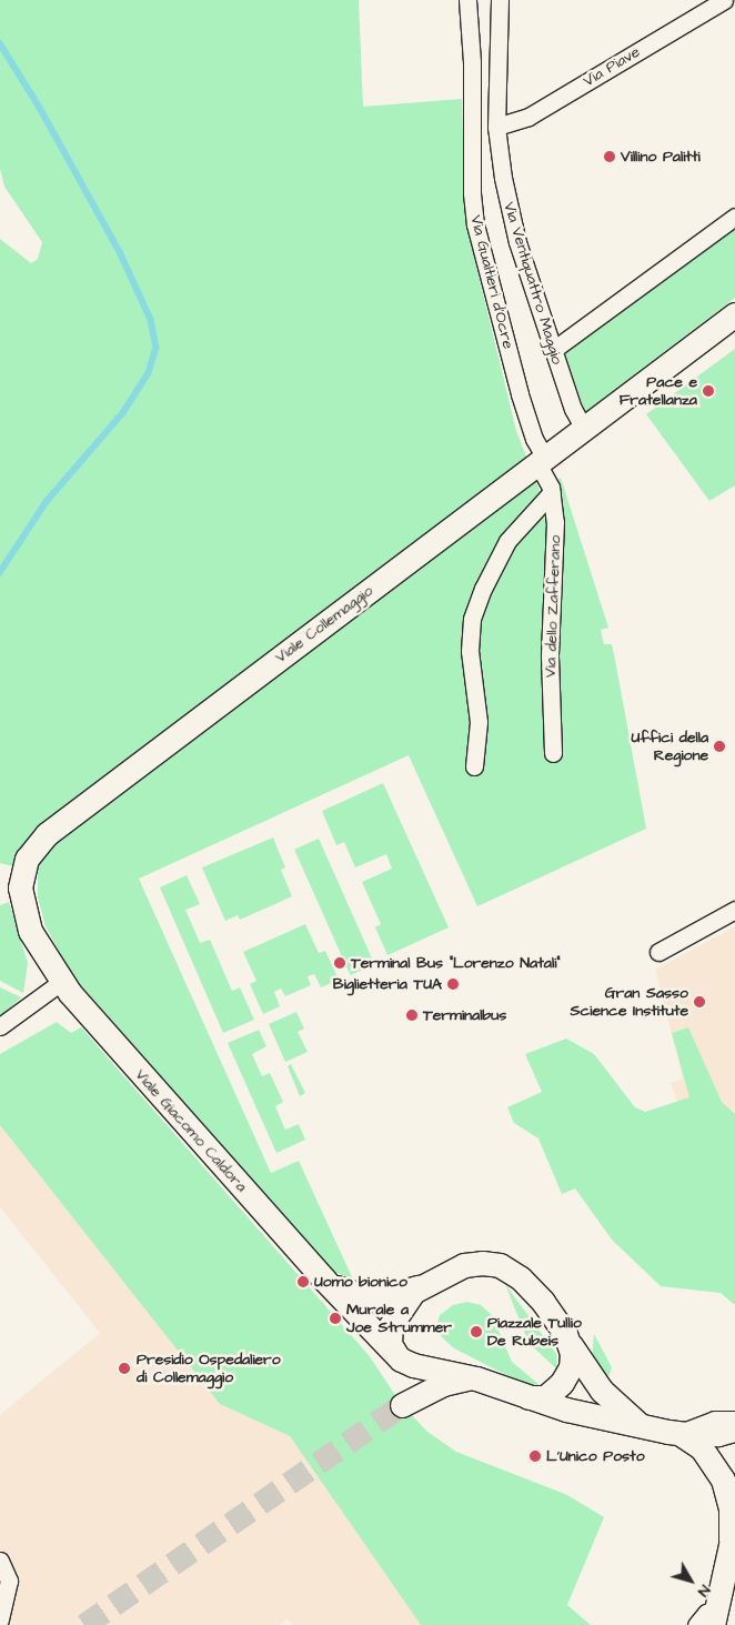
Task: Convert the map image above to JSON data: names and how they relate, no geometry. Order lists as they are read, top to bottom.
{
  "streets": {
    "main road": ["Viale Collemaggio", "Viale Giacomo Caldora"],
    "street": [
      "Via Piave",
      "Via Gualtieri d'Ocre",
      "Via Ventiquattro Maggio",
      "Via dello Zafferano"
    ]
  },
  "crossings": [
    ["Via Piave", "Via Ventiquattro Maggio"],
    ["Via Gualtieri d'Ocre", "Via dello Zafferano"],
    ["Via Gualtieri d'Ocre", "Viale Collemaggio"],
    ["Via Ventiquattro Maggio", "Viale Collemaggio"],
    ["Via dello Zafferano", "Viale Collemaggio"],
    ["Viale Collemaggio", "Viale Giacomo Caldora"]
  ],
  "places": [
    "Villino Palitti",
    "Pace e Fratellanza",
    "Uffici della Regione",
    "Terminal Bus \"Lorenzo Natali\"",
    "Biglietteria TUA",
    "Gran Sasso Science Institute",
    "Terminalbus",
    "Uomo bionico",
    "Murale a Joe Strummer",
    "Piazzale Tullio De Rubeis",
    "Presidio Ospedaliero di Collemaggio",
    "L'Unico Posto"
  ],
  "north": "bottom right"
}
